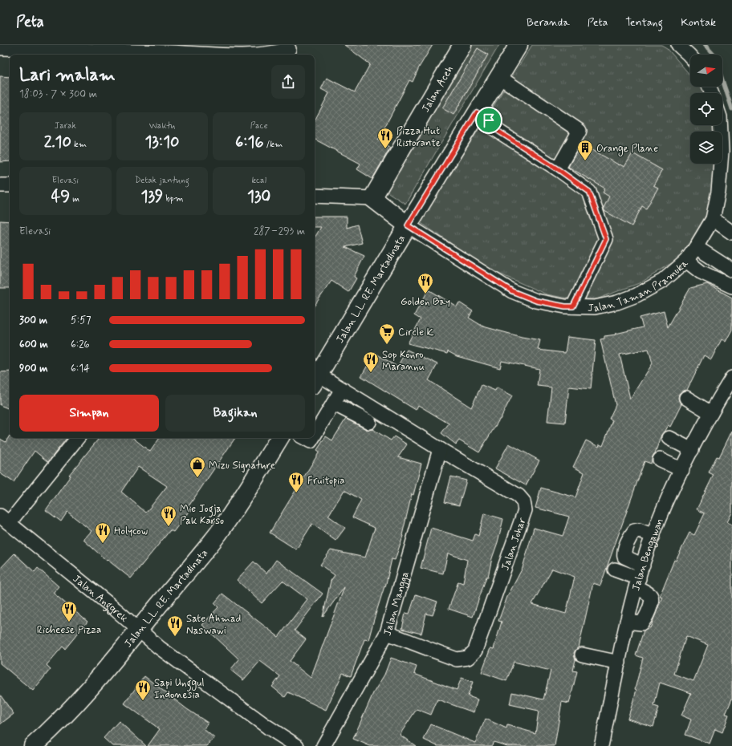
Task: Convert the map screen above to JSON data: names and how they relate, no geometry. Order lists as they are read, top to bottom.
{
  "streets": {
    "main road": ["Jalan Aceh", "Jalan L.L. RE. Martadinata"],
    "street": [
      "Jalan Taman Pramuka",
      "Jalan Johar",
      "Jalan Bengawan",
      "Jalan Anggrek",
      "Jalan Mangga"
    ]
  },
  "crossings": [
    ["Jalan Taman Pramuka", "Jalan L.L. RE. Martadinata"],
    ["Jalan L.L. RE. Martadinata", "Jalan Johar"],
    ["Jalan L.L. RE. Martadinata", "Jalan Anggrek"],
    ["Jalan Johar", "Jalan Mangga"]
  ],
  "places": {
    "restaurant": [
      "Pizza Hut Ristorante",
      "Golden Bay",
      "Sop Konro Marannu",
      "Fruitopia",
      "Mie Jogja Pak Karso",
      "Holycow",
      "Richeese Pizza",
      "Sate Ahmad Naswawi",
      "Sapi Unggul Indonesia"
    ],
    "building": ["Orange Plane"],
    "supermarket": ["Circle K"],
    "shop": ["Mizu Signature"]
  },
  "north": "right",
  "page": {
    "header": "Peta",
    "nav": [
      "Beranda",
      "Peta",
      "Tentang",
      "Kontak"
    ],
    "heading": ["Lari malam", "18:03 · 7 × 300 m"],
    "stats": [
      ["Jarak", "2.10 km"],
      ["Waktu", "13:10"],
      ["Pace", "6:16 /km"],
      ["Elevasi", "49 m"],
      ["Detak jantung", "139 bpm"],
      ["kcal", "130"]
    ],
    "chart": ["Elevasi", "287–293 m"],
    "list": [
      {
        "name": "300 m",
        "note": "5:57"
      },
      {
        "name": "600 m",
        "note": "6:26"
      },
      {
        "name": "900 m",
        "note": "6:14"
      }
    ],
    "buttons": ["Simpan", "Bagikan"]
  }
}
